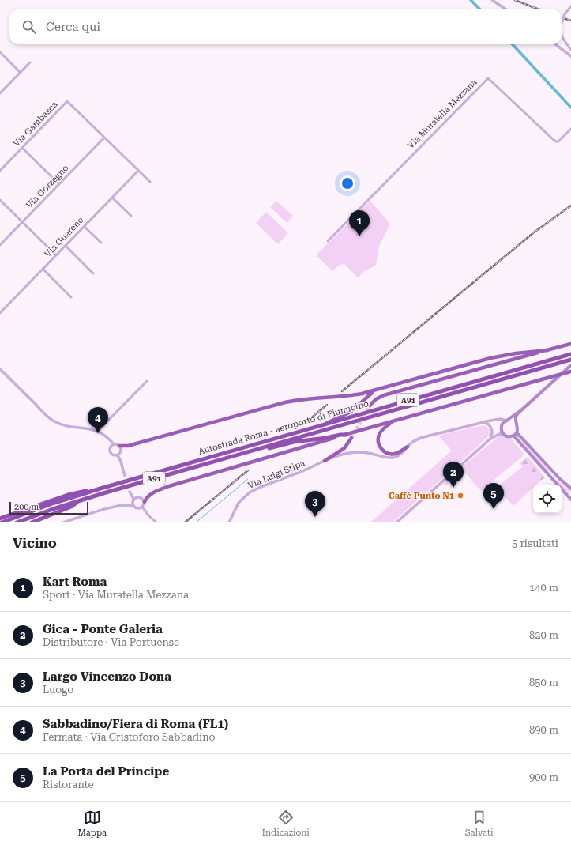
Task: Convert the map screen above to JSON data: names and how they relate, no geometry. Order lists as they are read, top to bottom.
{
  "streets": {
    "highway": ["A91", "Autostrada Roma - aeroporto di Fiumicino"],
    "street": [
      "Via Muratella Mezzana",
      "Via Gambasca",
      "Via Gorzegno",
      "Via Guarene",
      "Via Luigi Stipa"
    ]
  },
  "crossings": [
    ["Via Gambasca", "Via Gorzegno"]
  ],
  "places": ["Caffè Punto N1"],
  "scale_bar": "200 m",
  "page": {
    "search": "Cerca qui",
    "pins": [
      "1",
      "4",
      "2",
      "5",
      "3"
    ],
    "scale": "200 m",
    "heading": ["Vicino", "5 risultati"],
    "list": [
      {
        "mark": "1",
        "name": "Kart Roma",
        "note": "Sport · Via Muratella Mezzana",
        "value": "140 m"
      },
      {
        "mark": "2",
        "name": "Gica - Ponte Galeria",
        "note": "Distributore · Via Portuense",
        "value": "820 m"
      },
      {
        "mark": "3",
        "name": "Largo Vincenzo Dona",
        "note": "Luogo",
        "value": "850 m"
      },
      {
        "mark": "4",
        "name": "Sabbadino/Fiera di Roma (FL1)",
        "note": "Fermata · Via Cristoforo Sabbadino",
        "value": "890 m"
      },
      {
        "mark": "5",
        "name": "La Porta del Principe",
        "note": "Ristorante",
        "value": "900 m"
      }
    ],
    "nav": ["Mappa", "Indicazioni", "Salvati"]
  }
}
